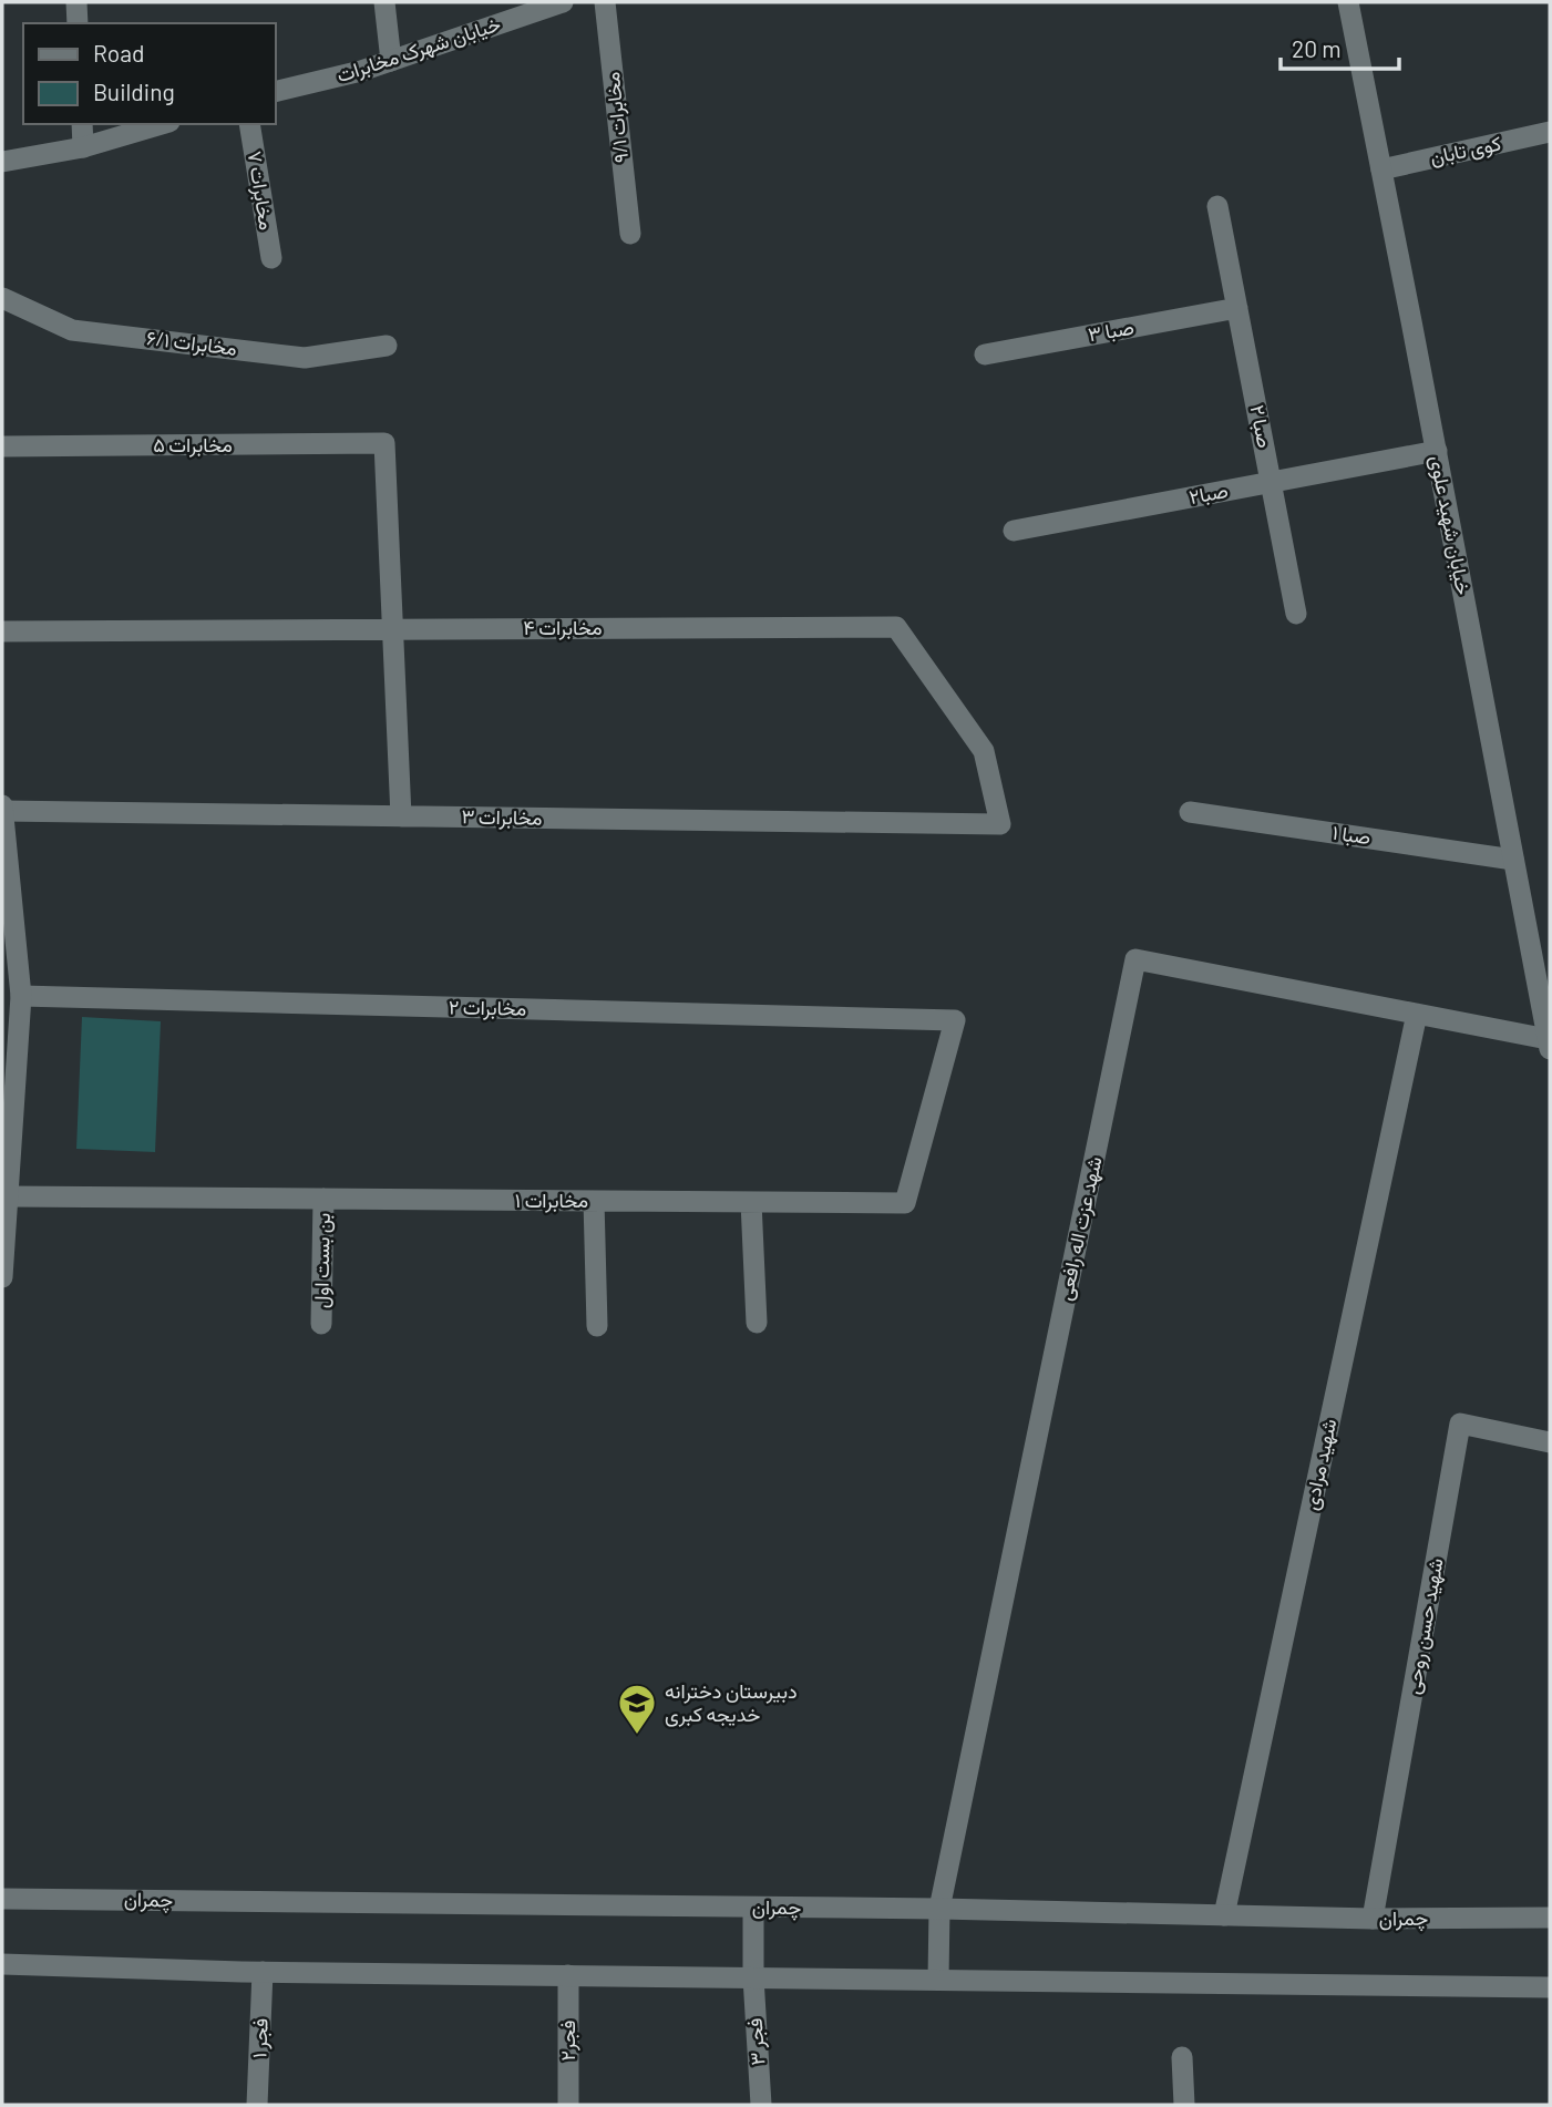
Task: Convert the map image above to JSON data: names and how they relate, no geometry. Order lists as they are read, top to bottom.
{
  "streets": {
    "street": [
      "خیابان شهرک مخابرات",
      "مخابرات ۹/۱",
      "کوی تابان",
      "مخابرات ۷",
      "صبا ۳",
      "مخابرات ۶/۱",
      "صبا ۲",
      "مخابرات ۵",
      "صبا۲",
      "خیابان شهید علوی",
      "مخابرات ۴",
      "مخابرات ۳",
      "صبا ۱",
      "مخابرات ۲",
      "مخابرات ۱",
      "شهد عزت اله رافعی",
      "بن بست اول",
      "شهید مرادی",
      "شهید حسن روحی",
      "چمران",
      "فجر ۱",
      "فجر۲",
      "فجر ۳"
    ]
  },
  "crossings": [
    ["کوی تابان", "خیابان شهید علوی"],
    ["صبا ۳", "صبا ۲"],
    ["صبا ۲", "صبا۲"],
    ["مخابرات ۵", "مخابرات ۴"],
    ["خیابان شهید علوی", "صبا ۱"],
    ["خیابان شهید علوی", "شهد عزت اله رافعی"],
    ["مخابرات ۴", "مخابرات ۳"],
    ["مخابرات ۲", "مخابرات ۱"],
    ["مخابرات ۱", "بن بست اول"],
    ["شهد عزت اله رافعی", "شهید مرادی"],
    ["شهد عزت اله رافعی", "چمران"],
    ["شهید مرادی", "چمران"],
    ["شهید حسن روحی", "چمران"],
    ["چمران", "فجر ۳"]
  ],
  "places": {
    "school or university": ["دبیرستان دخترانه خدیجه کبری"]
  },
  "legend": ["Road", "Building"],
  "scale_bar": "20 m"
}
